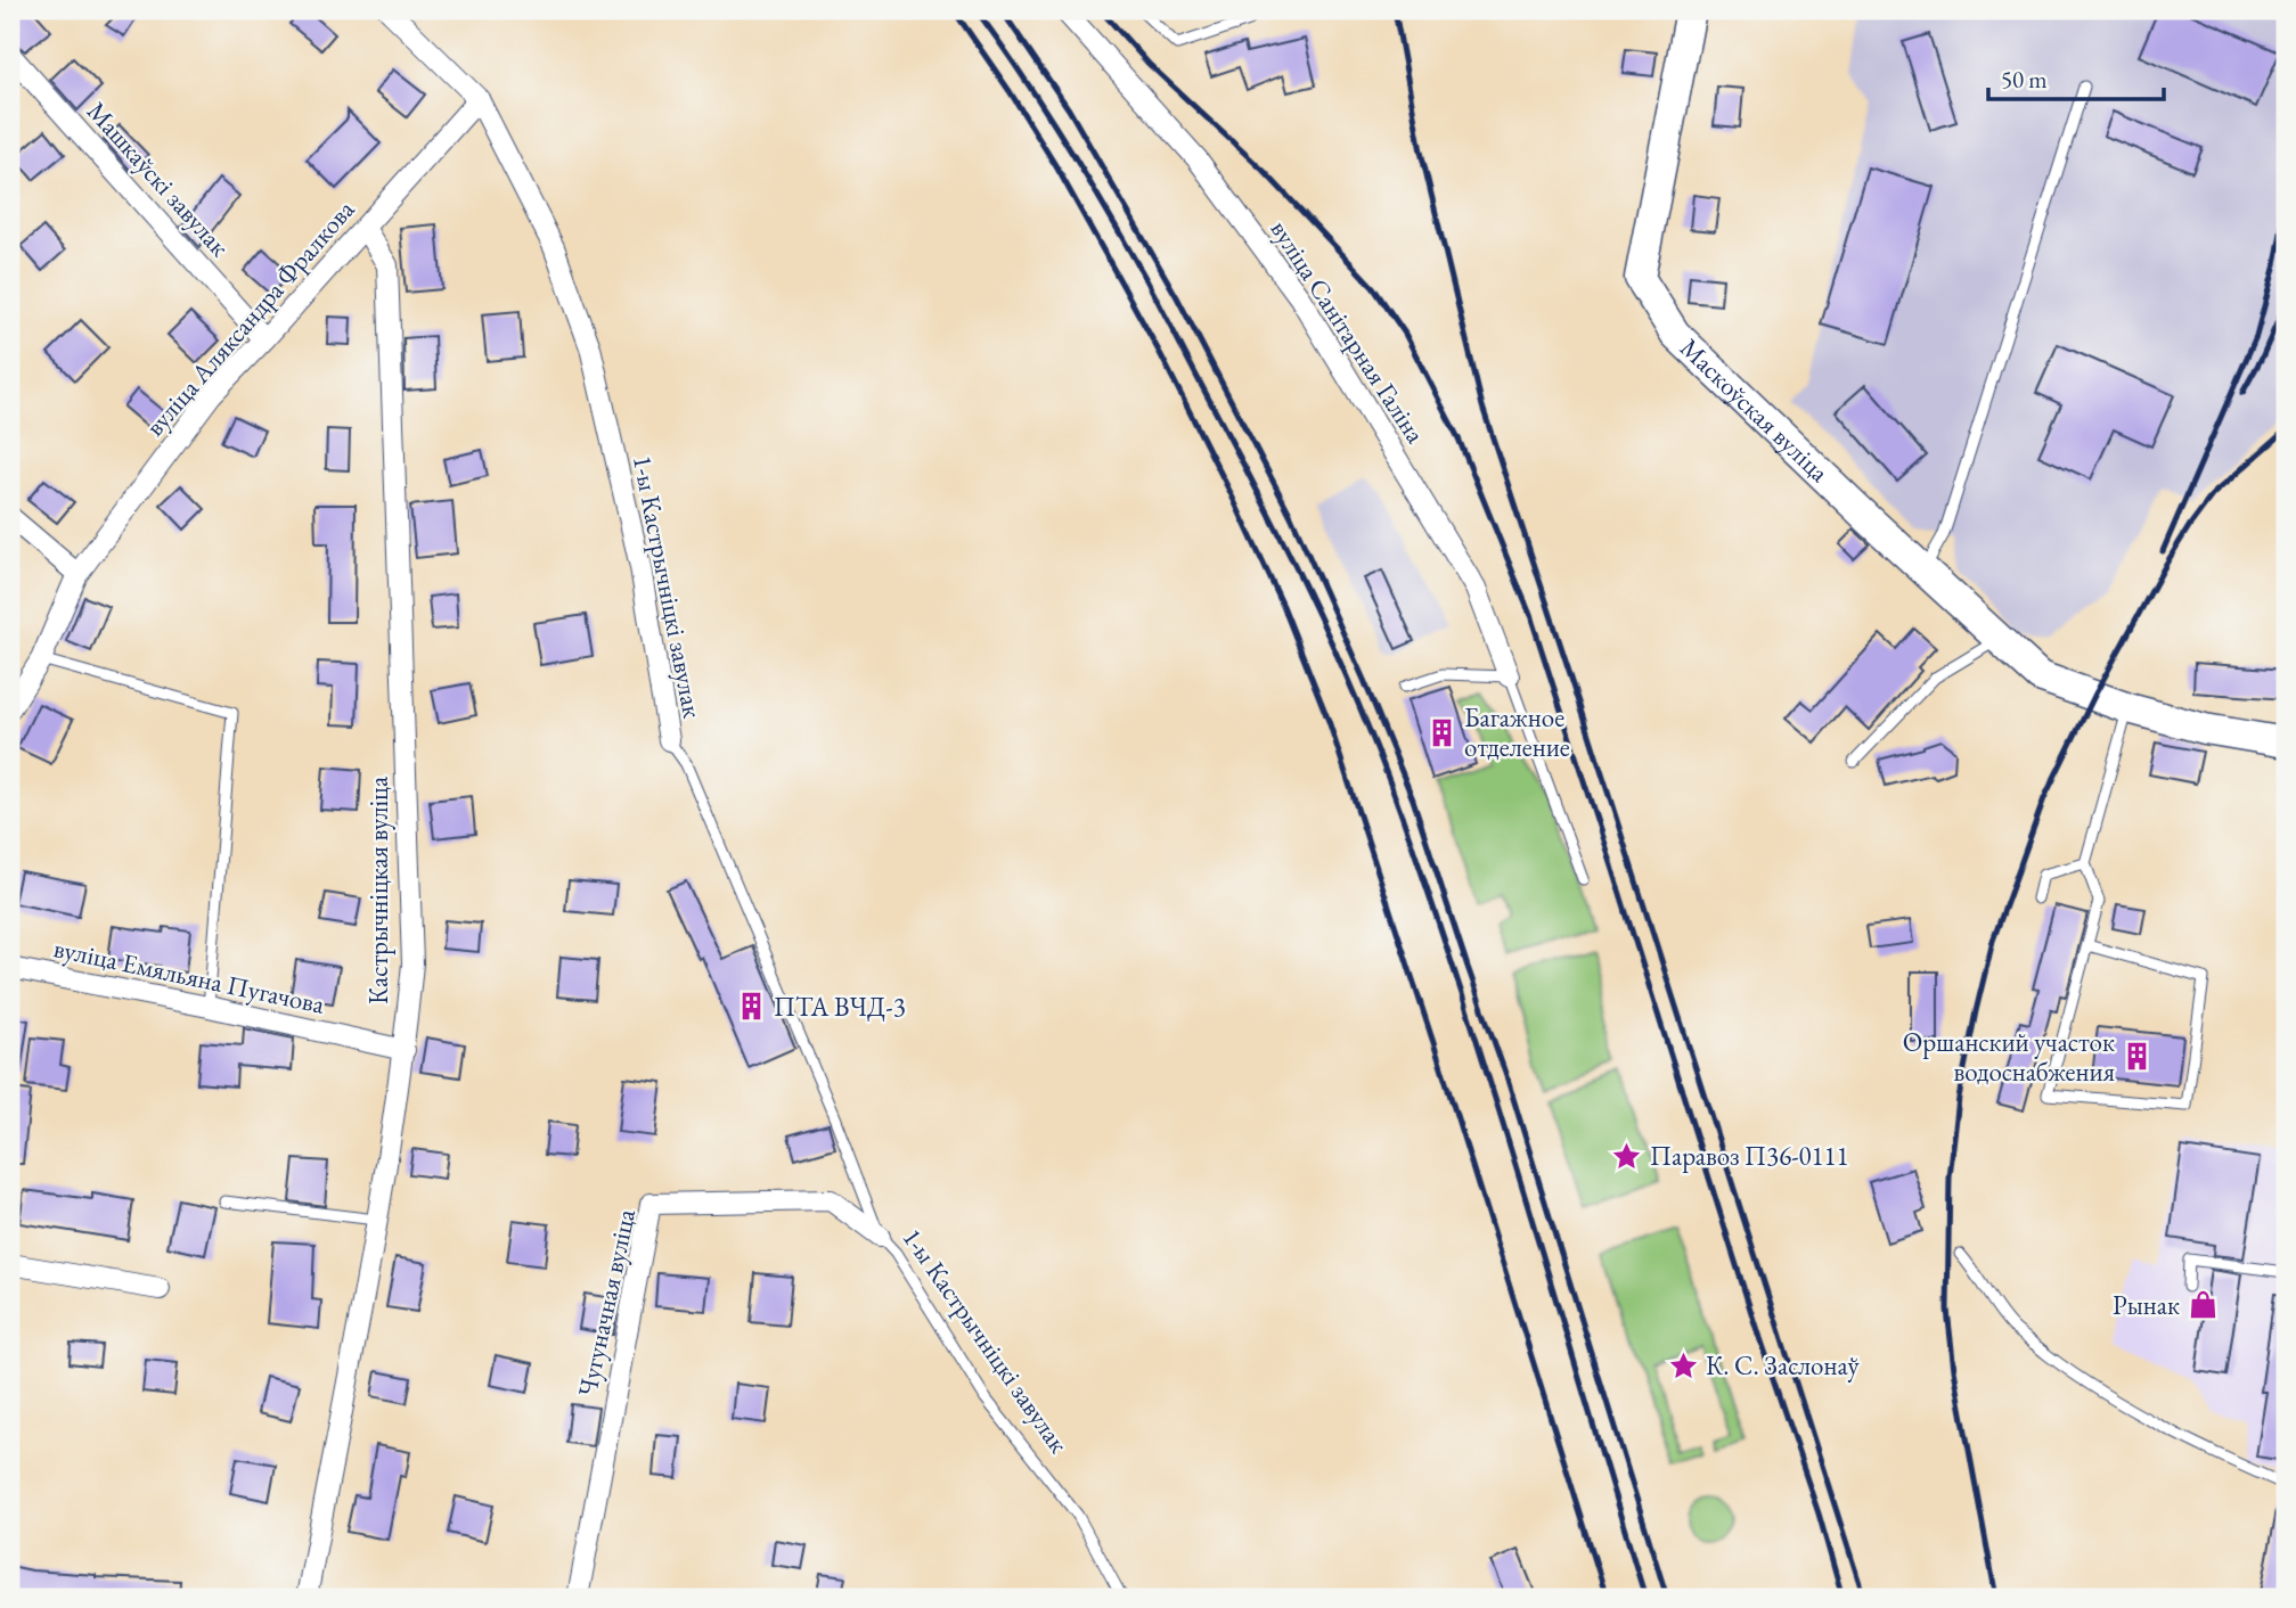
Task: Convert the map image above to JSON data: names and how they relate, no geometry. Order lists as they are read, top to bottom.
{
  "streets": {
    "street": [
      "Машкаўскі завулак",
      "вуліца Аляксандра Фралкова",
      "вуліца Санітарная Галіна",
      "Маскоўская вуліца",
      "1-ы Кастрычніцкі завулак",
      "Кастрычніцкая вуліца",
      "вуліца Емяльяна Пугачова",
      "Чугуначная вуліца"
    ]
  },
  "crossings": [
    ["Машкаўскі завулак", "вуліца Аляксандра Фралкова"],
    ["вуліца Аляксандра Фралкова", "1-ы Кастрычніцкі завулак"],
    ["вуліца Аляксандра Фралкова", "Кастрычніцкая вуліца"],
    ["1-ы Кастрычніцкі завулак", "Чугуначная вуліца"],
    ["Кастрычніцкая вуліца", "вуліца Емяльяна Пугачова"]
  ],
  "places": {
    "building": ["Багажное отделение", "ПТА ВЧД-3", "Оршанский участок водоснабжения"],
    "place": ["Паравоз П36-0111", "К. С. Заслонаў"],
    "shop": ["Рынак"]
  },
  "scale_bar": "50 m"
}
